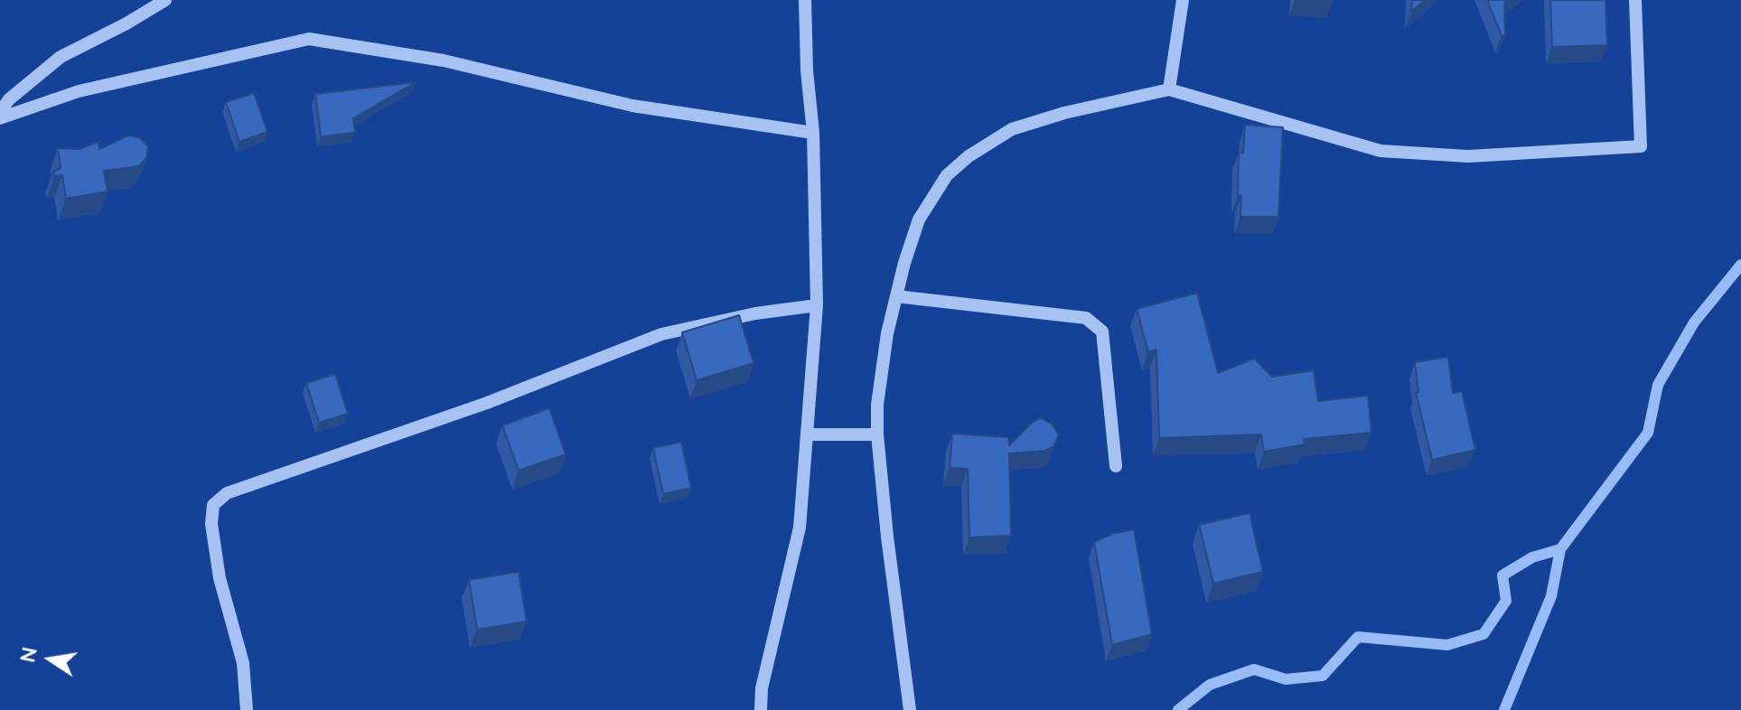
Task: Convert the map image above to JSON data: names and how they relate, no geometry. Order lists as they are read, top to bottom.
{
  "north": "left"
}
